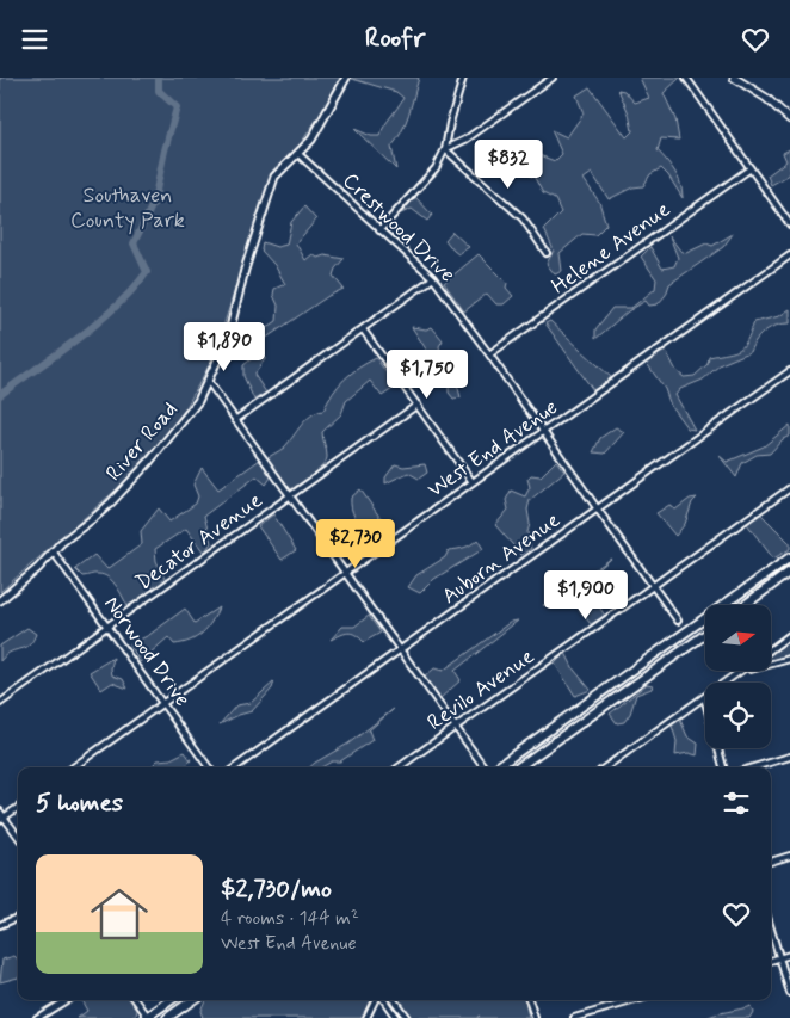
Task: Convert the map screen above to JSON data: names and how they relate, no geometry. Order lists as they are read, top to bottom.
{
  "streets": {
    "street": [
      "Crestwood Drive",
      "Helene Avenue",
      "River Road",
      "West End Avenue",
      "Decator Avenue",
      "Auborn Avenue",
      "Norwood Drive",
      "Revilo Avenue"
    ]
  },
  "crossings": [
    ["Crestwood Drive", "Helene Avenue"],
    ["Crestwood Drive", "River Road"],
    ["Crestwood Drive", "West End Avenue"],
    ["Crestwood Drive", "Auborn Avenue"],
    ["Crestwood Drive", "Revilo Avenue"],
    ["River Road", "Norwood Drive"],
    ["West End Avenue", "Norwood Drive"],
    ["Decator Avenue", "Norwood Drive"]
  ],
  "parks": ["Southaven County Park"],
  "north": "right",
  "page": {
    "header": "Roofr",
    "price": [
      "$832",
      "$1,890",
      "$1,750",
      "$2,730",
      "$1,900"
    ],
    "heading": "5 homes",
    "list": [
      {
        "name": "$2,730/mo",
        "note": "4 rooms · 144 m² · West End Avenue"
      }
    ]
  }
}
